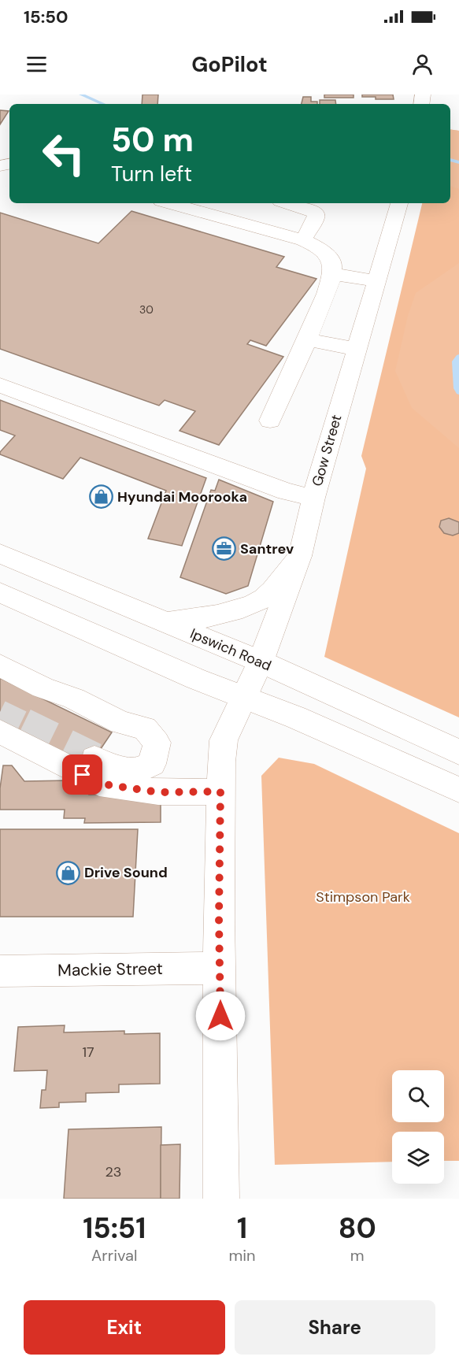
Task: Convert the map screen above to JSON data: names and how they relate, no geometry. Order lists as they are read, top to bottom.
{
  "streets": {
    "main road": ["Gow Street", "Ipswich Road", "Mackie Street"]
  },
  "crossings": [
    ["Gow Street", "Ipswich Road"],
    ["Gow Street", "Mackie Street"]
  ],
  "parks": ["Stimpson Park"],
  "places": {
    "shop": ["Hyundai Moorooka", "Drive Sound"],
    "office": ["Santrev"]
  },
  "house_numbers": ["30", "17", "23"],
  "page": {
    "status": "15:50",
    "header": "GoPilot",
    "turn": ["50 m", "Turn left"],
    "eta": [
      "15:51",
      "Arrival",
      "1",
      "min",
      "80",
      "m"
    ],
    "buttons": ["Exit", "Share"]
  }
}
